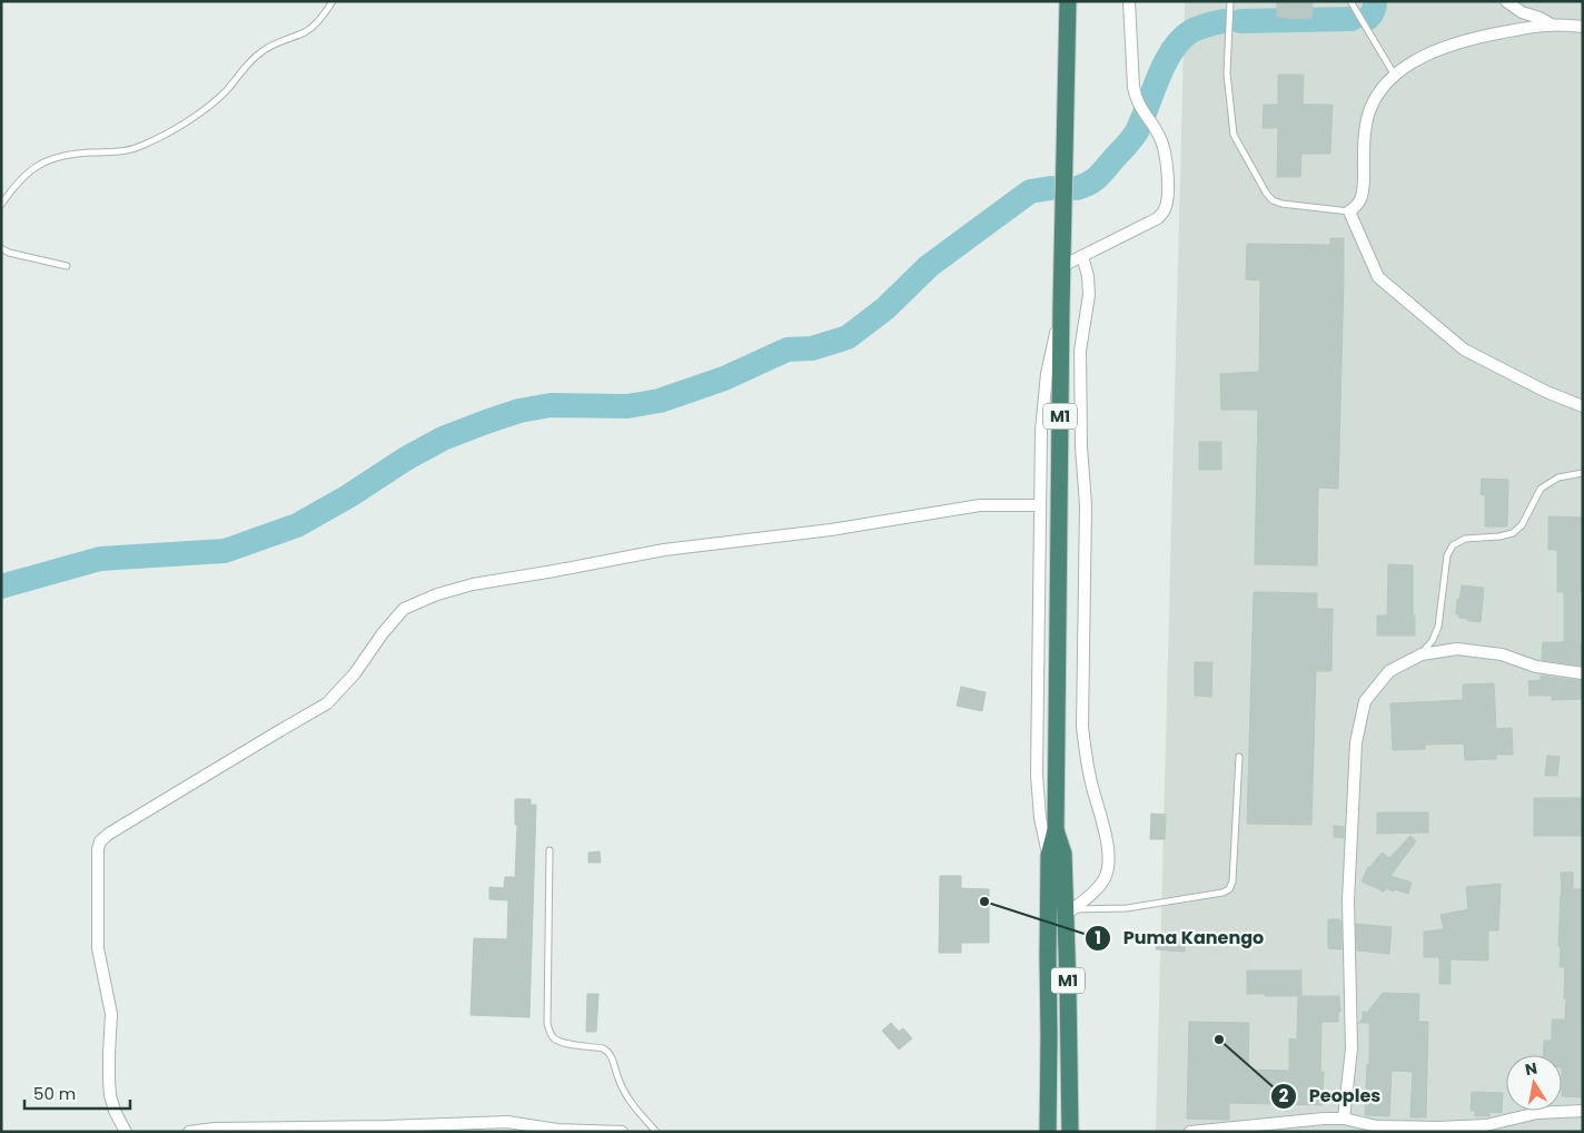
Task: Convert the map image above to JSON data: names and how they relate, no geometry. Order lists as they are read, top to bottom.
{
  "streets": {
    "highway": ["M1"]
  },
  "places": ["Puma Kanengo", "Peoples"],
  "scale_bar": "50 m",
  "north": "top"
}
